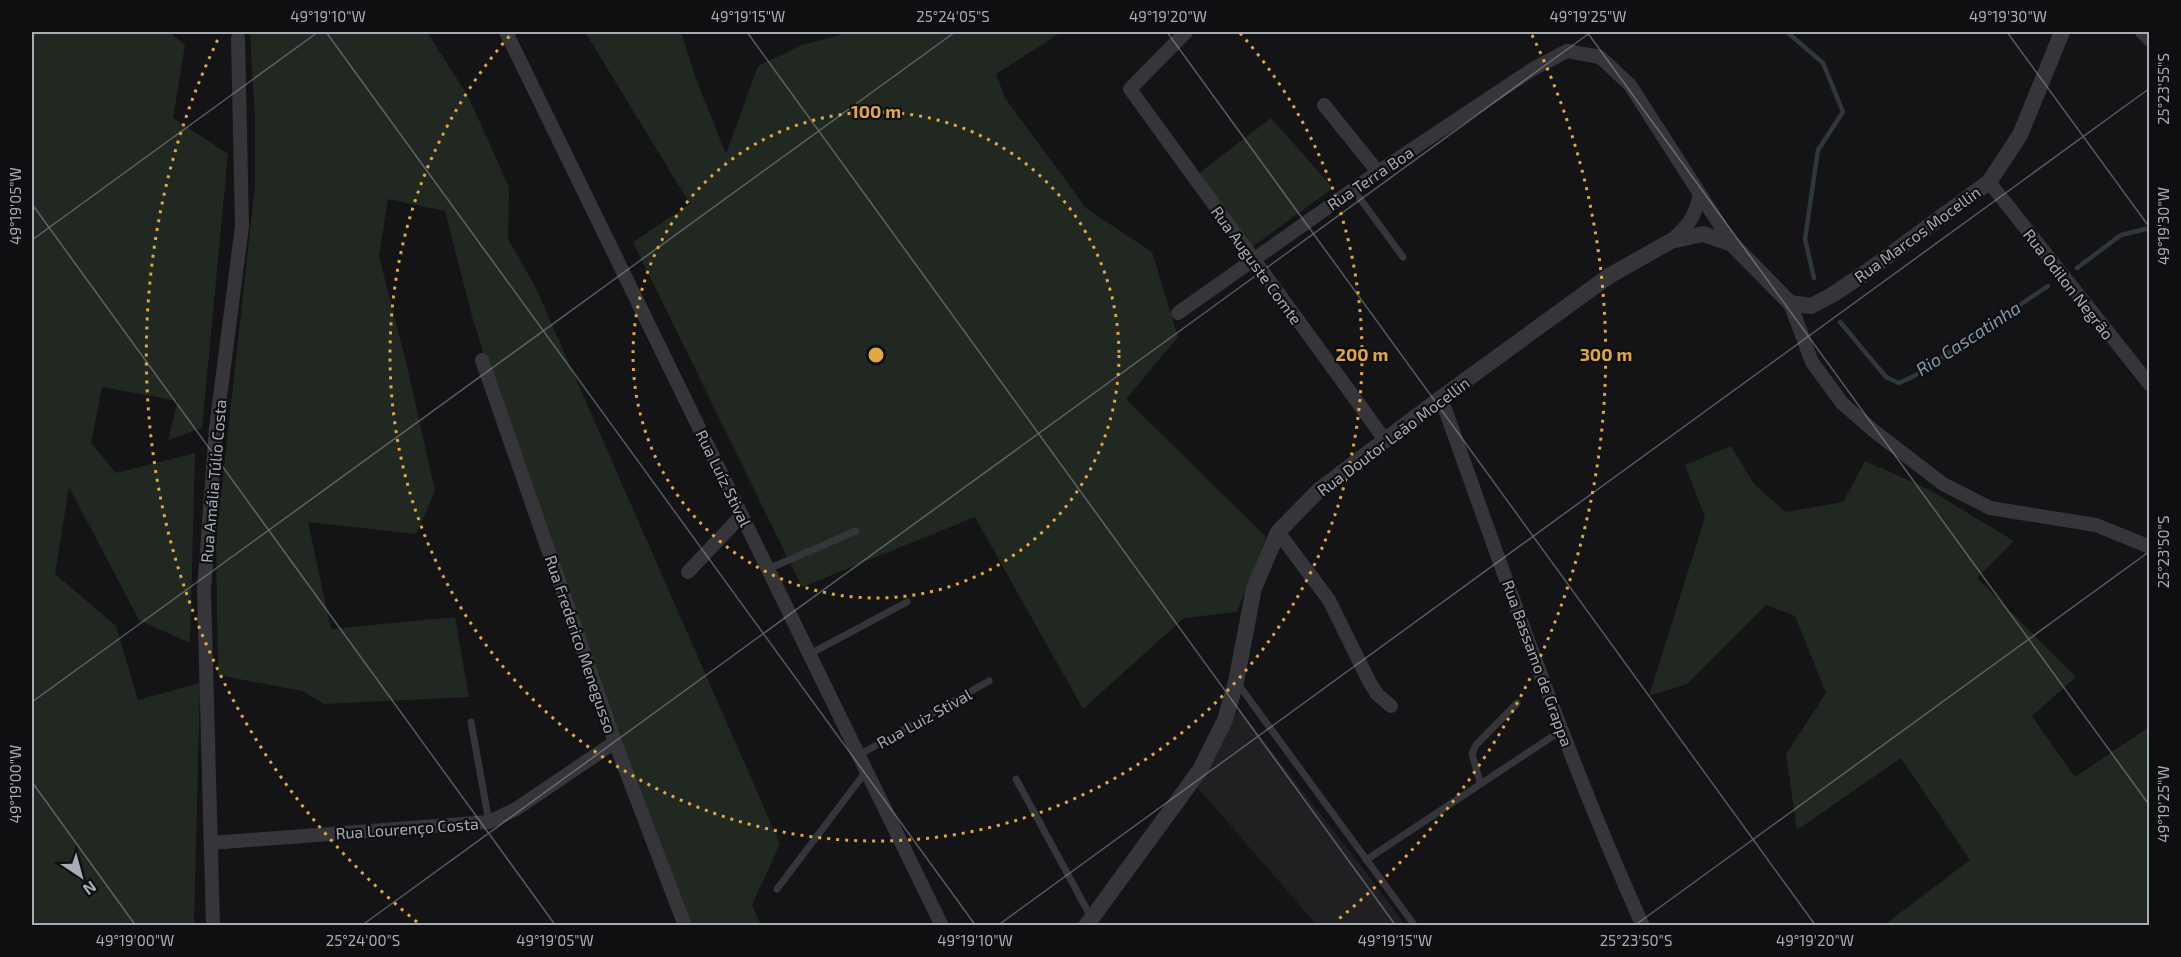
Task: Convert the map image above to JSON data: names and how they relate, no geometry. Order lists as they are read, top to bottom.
{
  "streets": {
    "street": [
      "Rua Terra Boa",
      "Rua Marcos Mocellin",
      "Rua Auguste Comte",
      "Rua Odilon Negrão",
      "Rua Doutor Leão Mocellin",
      "Rua Luíz Stival",
      "Rua Amália Túlio Costa",
      "Rua Frederico Menegusso",
      "Rua Bassamo de Grappa",
      "Rua Lourenço Costa"
    ],
    "lane": ["Rua Luiz Stival"]
  },
  "crossings": [
    ["Rua Terra Boa", "Rua Auguste Comte"],
    ["Rua Marcos Mocellin", "Rua Odilon Negrão"],
    ["Rua Marcos Mocellin", "Rua Doutor Leão Mocellin"],
    ["Rua Auguste Comte", "Rua Doutor Leão Mocellin"],
    ["Rua Doutor Leão Mocellin", "Rua Bassamo de Grappa"],
    ["Rua Luíz Stival", "Rua Luiz Stival"],
    ["Rua Amália Túlio Costa", "Rua Lourenço Costa"],
    ["Rua Frederico Menegusso", "Rua Lourenço Costa"]
  ],
  "water": ["Rio Cascatinha"],
  "north": "bottom right",
  "coordinates": [
    "49°19'10\"W",
    "49°19'15\"W",
    "25°24'05\"S",
    "49°19'20\"W",
    "49°19'25\"W",
    "49°19'30\"W",
    "25°23'55\"S",
    "49°19'05\"W",
    "25°23'50\"S",
    "49°19'00\"W",
    "25°24'00\"S"
  ],
  "rings": ["100 m", "200 m", "300 m"]
}
